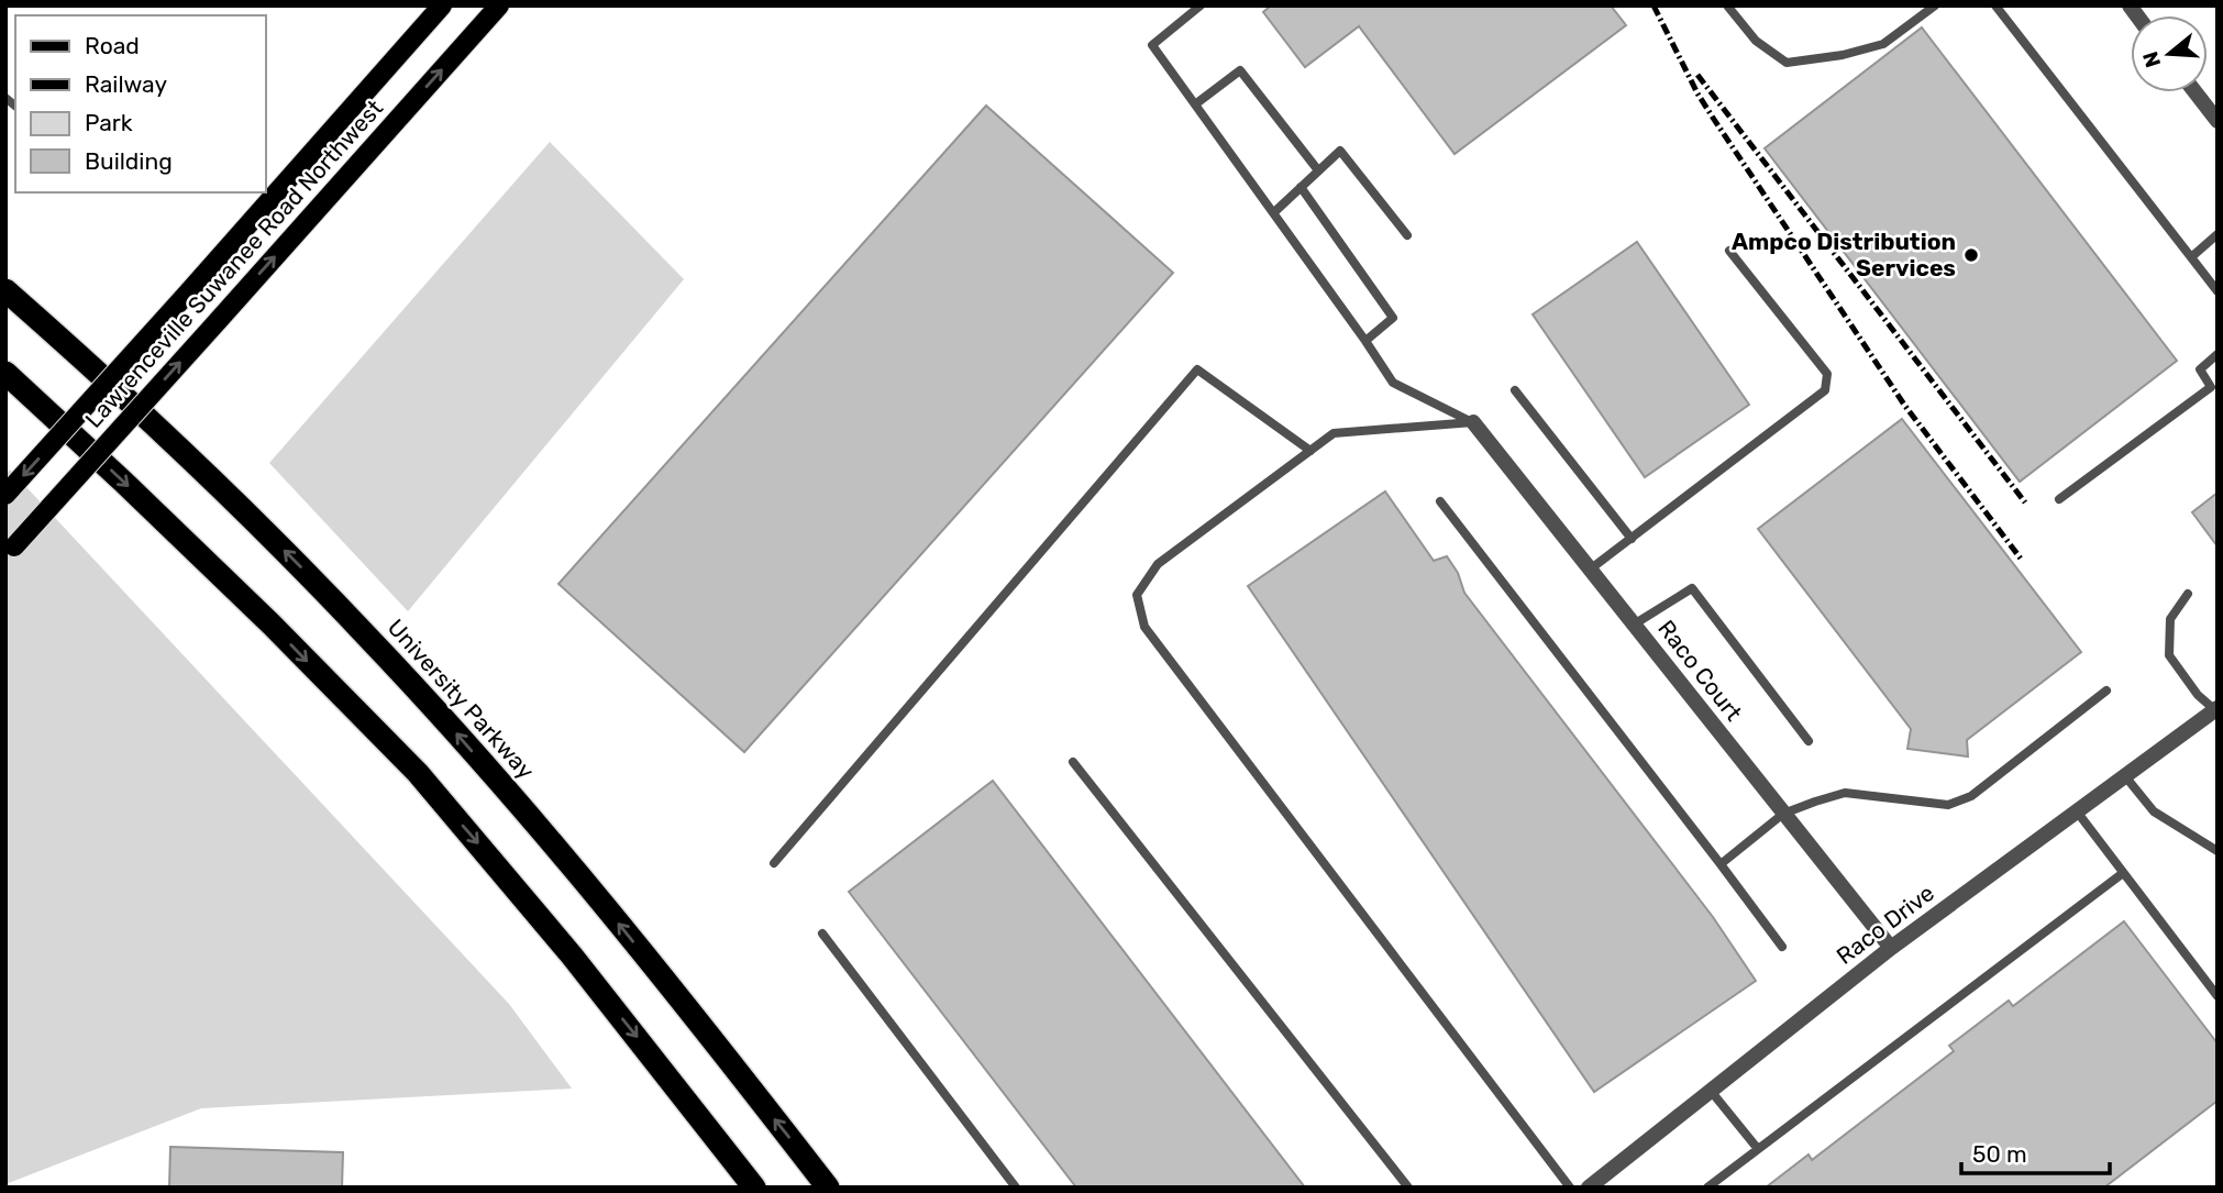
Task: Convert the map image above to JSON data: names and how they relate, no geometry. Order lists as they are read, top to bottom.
{
  "streets": {
    "highway": ["University Parkway"],
    "main road": ["Lawrenceville Suwanee Road Northwest"],
    "street": ["Raco Court", "Raco Drive"]
  },
  "crossings": [
    ["Raco Court", "Raco Drive"]
  ],
  "places": ["Ampco Distribution Services"],
  "legend": [
    "Road",
    "Railway",
    "Park",
    "Building"
  ],
  "scale_bar": "50 m",
  "north": "left"
}
